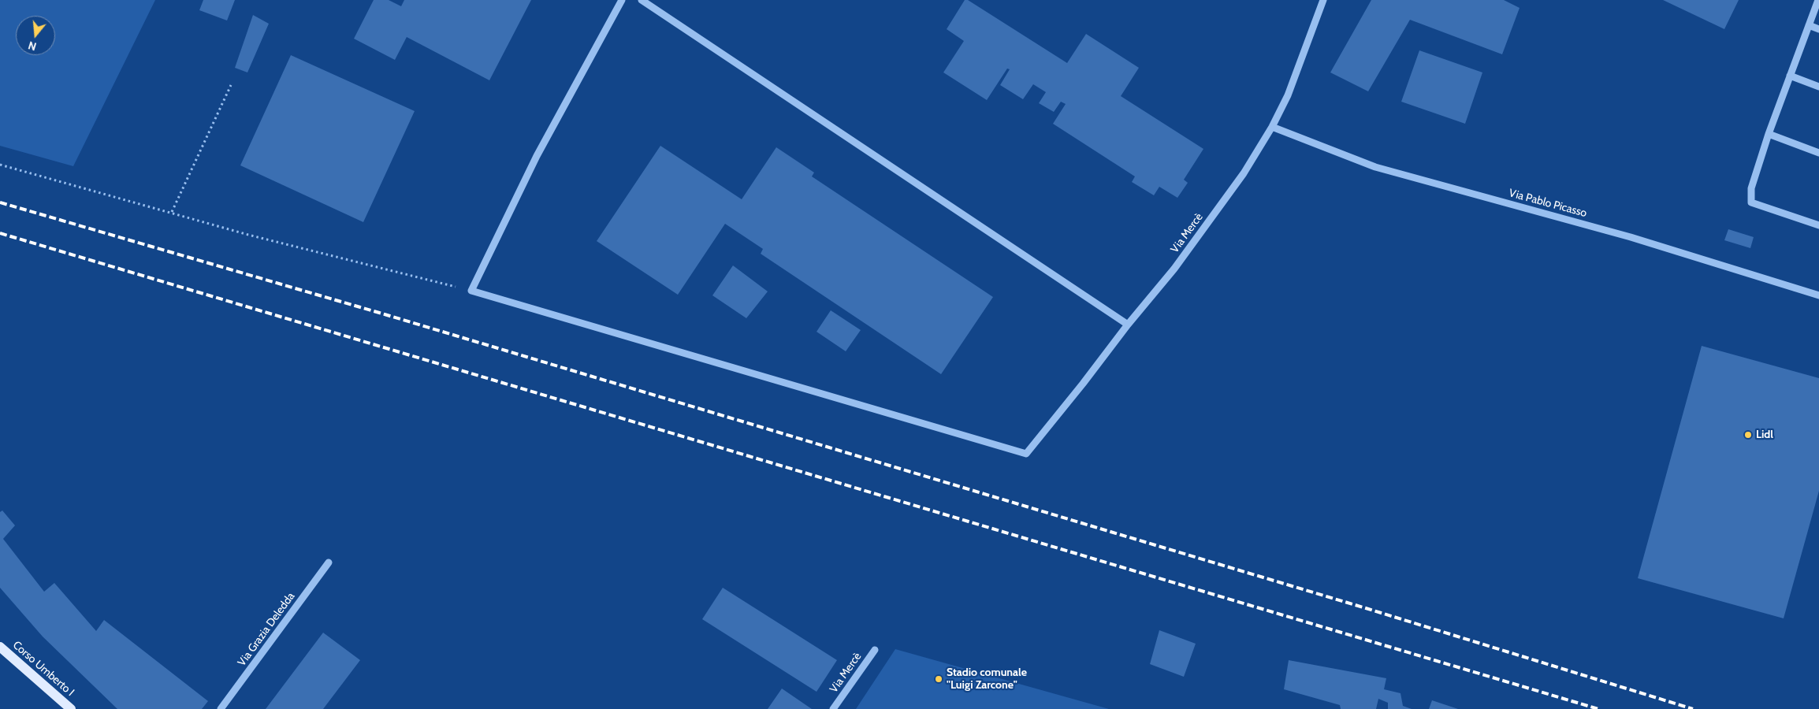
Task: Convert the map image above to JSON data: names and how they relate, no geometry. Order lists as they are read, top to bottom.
{
  "streets": {
    "main road": ["Corso Umberto I"],
    "street": ["Via Pablo Picasso", "Via Mercè", "Via Grazia Deledda"]
  },
  "crossings": [
    ["Via Pablo Picasso", "Via Mercè"]
  ],
  "places": ["Lidl", "Stadio comunale \"Luigi Zarcone\""],
  "north": "bottom"
}
